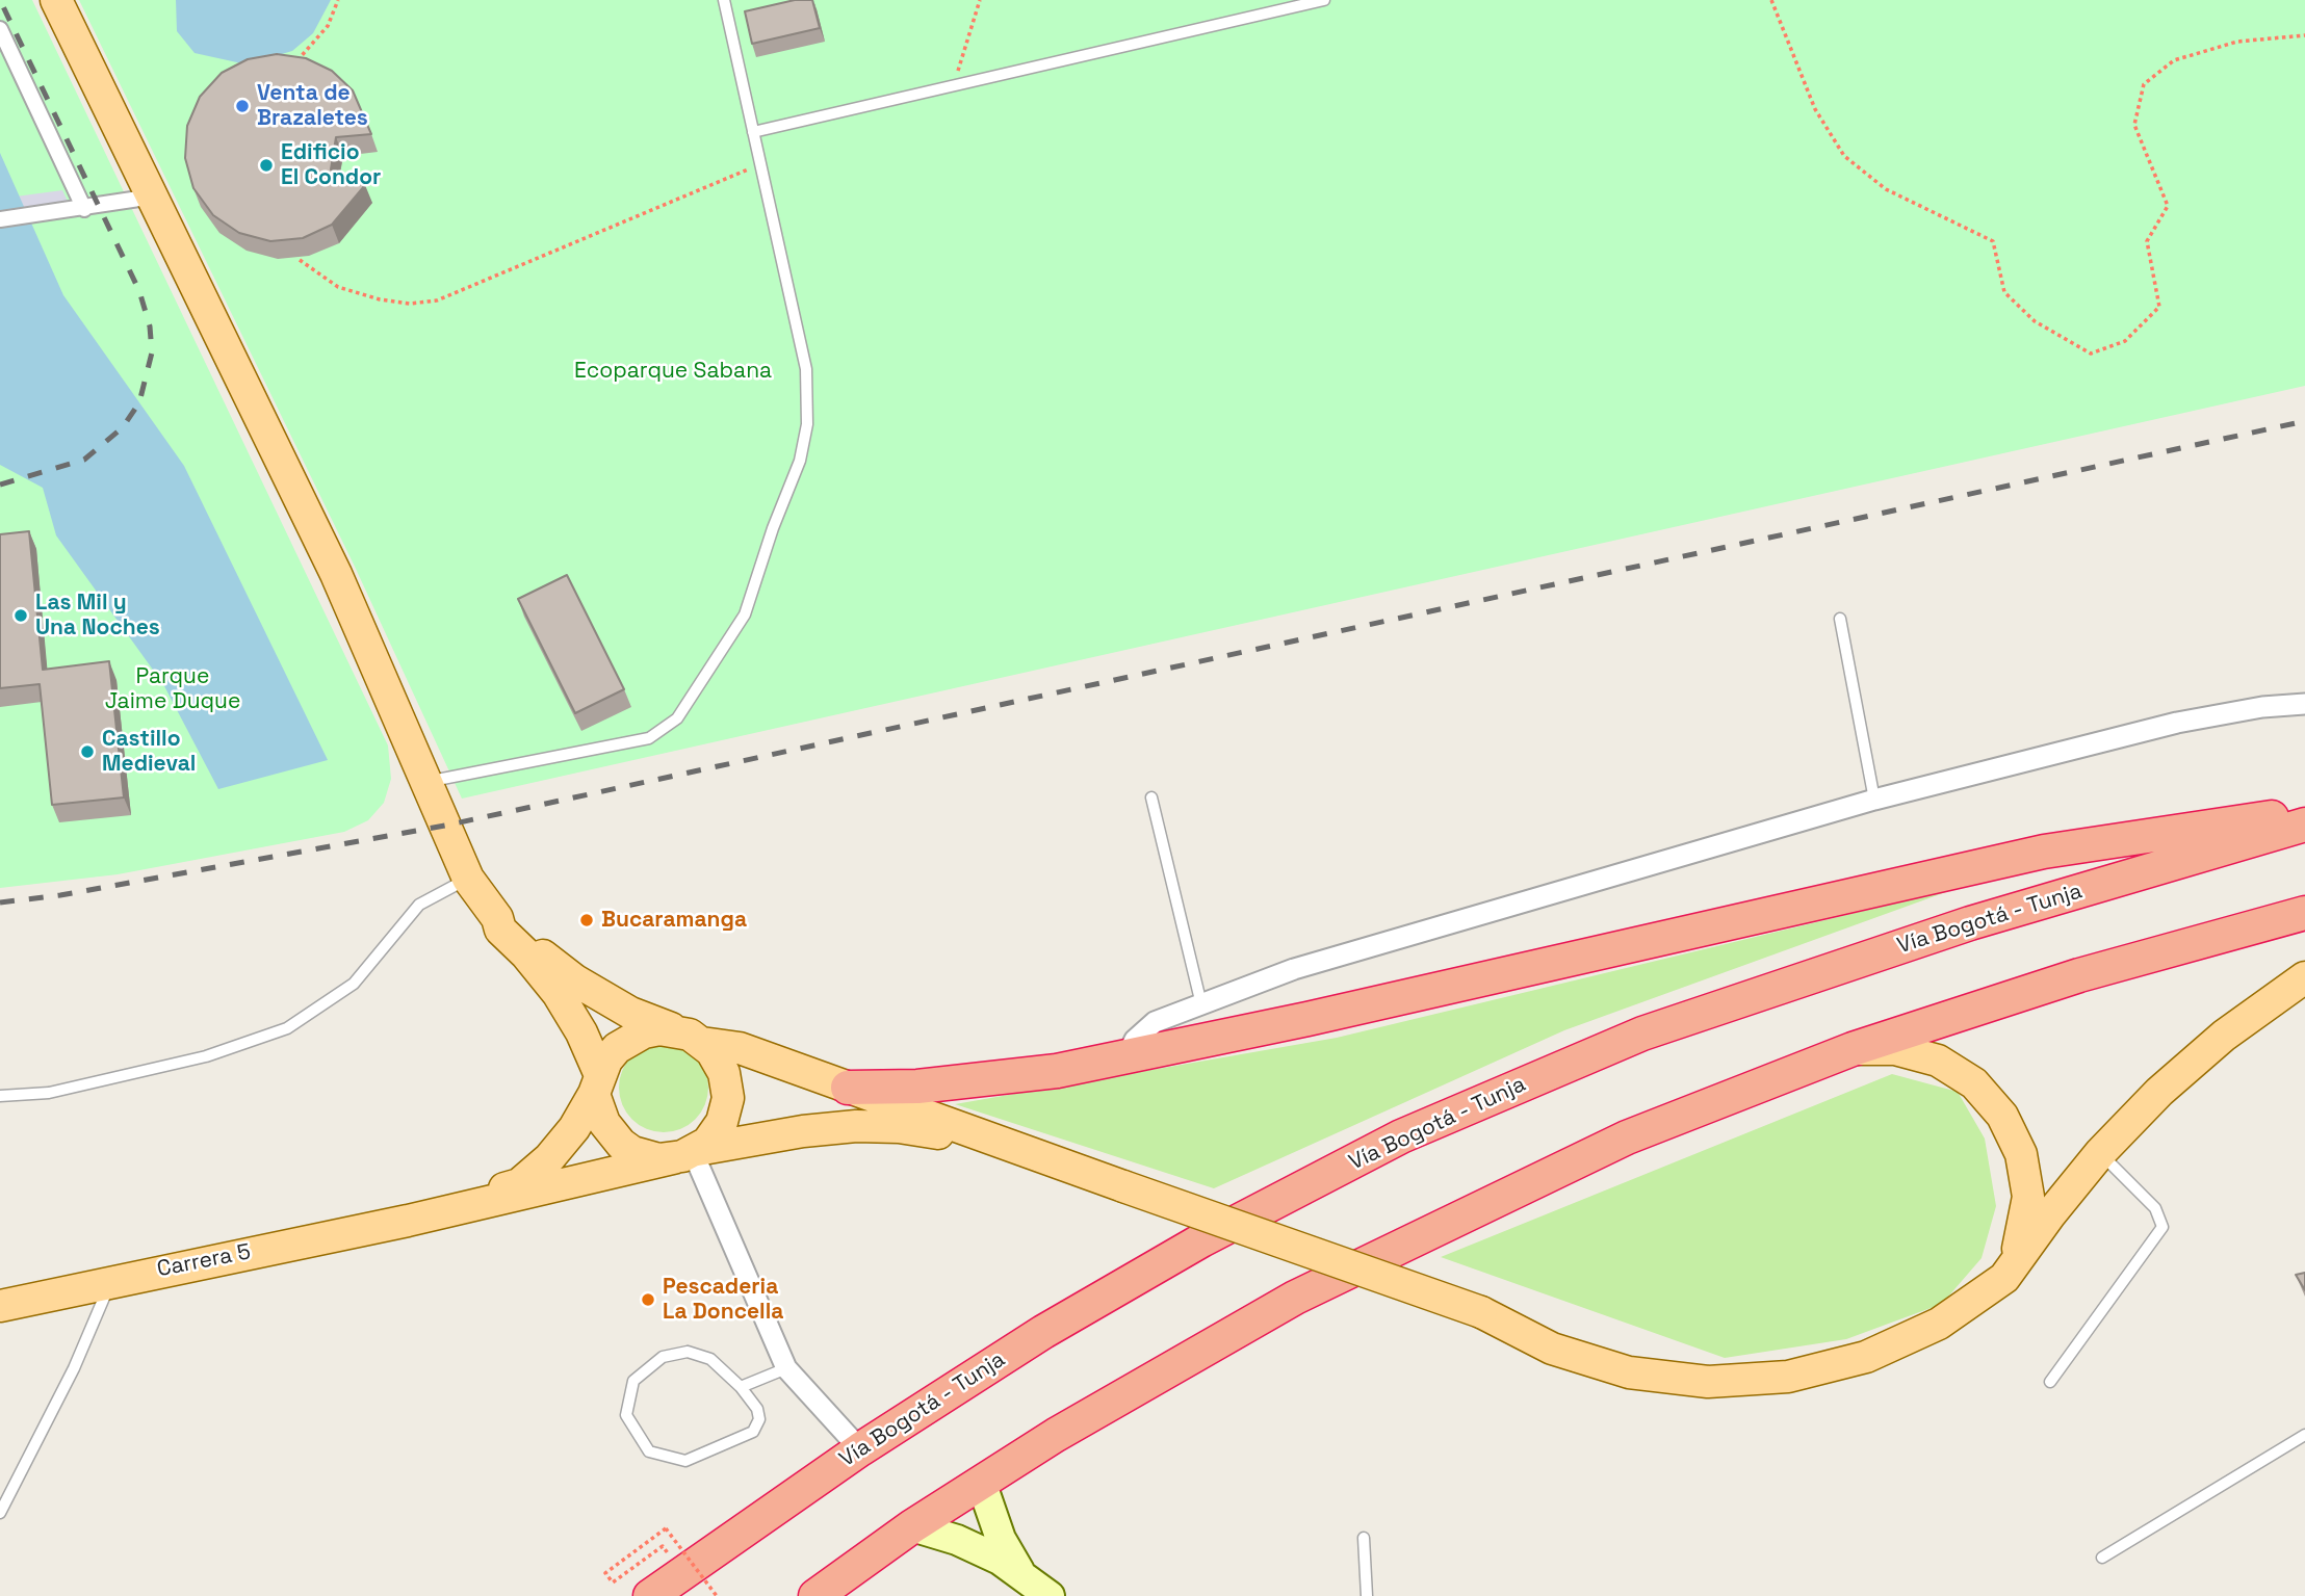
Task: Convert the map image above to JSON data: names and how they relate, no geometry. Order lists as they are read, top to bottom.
{
  "streets": {
    "highway": ["Vía Bogotá - Tunja"],
    "main road": ["Carrera 5"]
  },
  "parks": ["Ecoparque Sabana", "Parque Jaime Duque"],
  "places": [
    "Venta de Brazaletes",
    "Edificio El Condor",
    "Las Mil y Una Noches",
    "Castillo Medieval",
    "Bucaramanga",
    "Pescaderia La Doncella"
  ]
}
